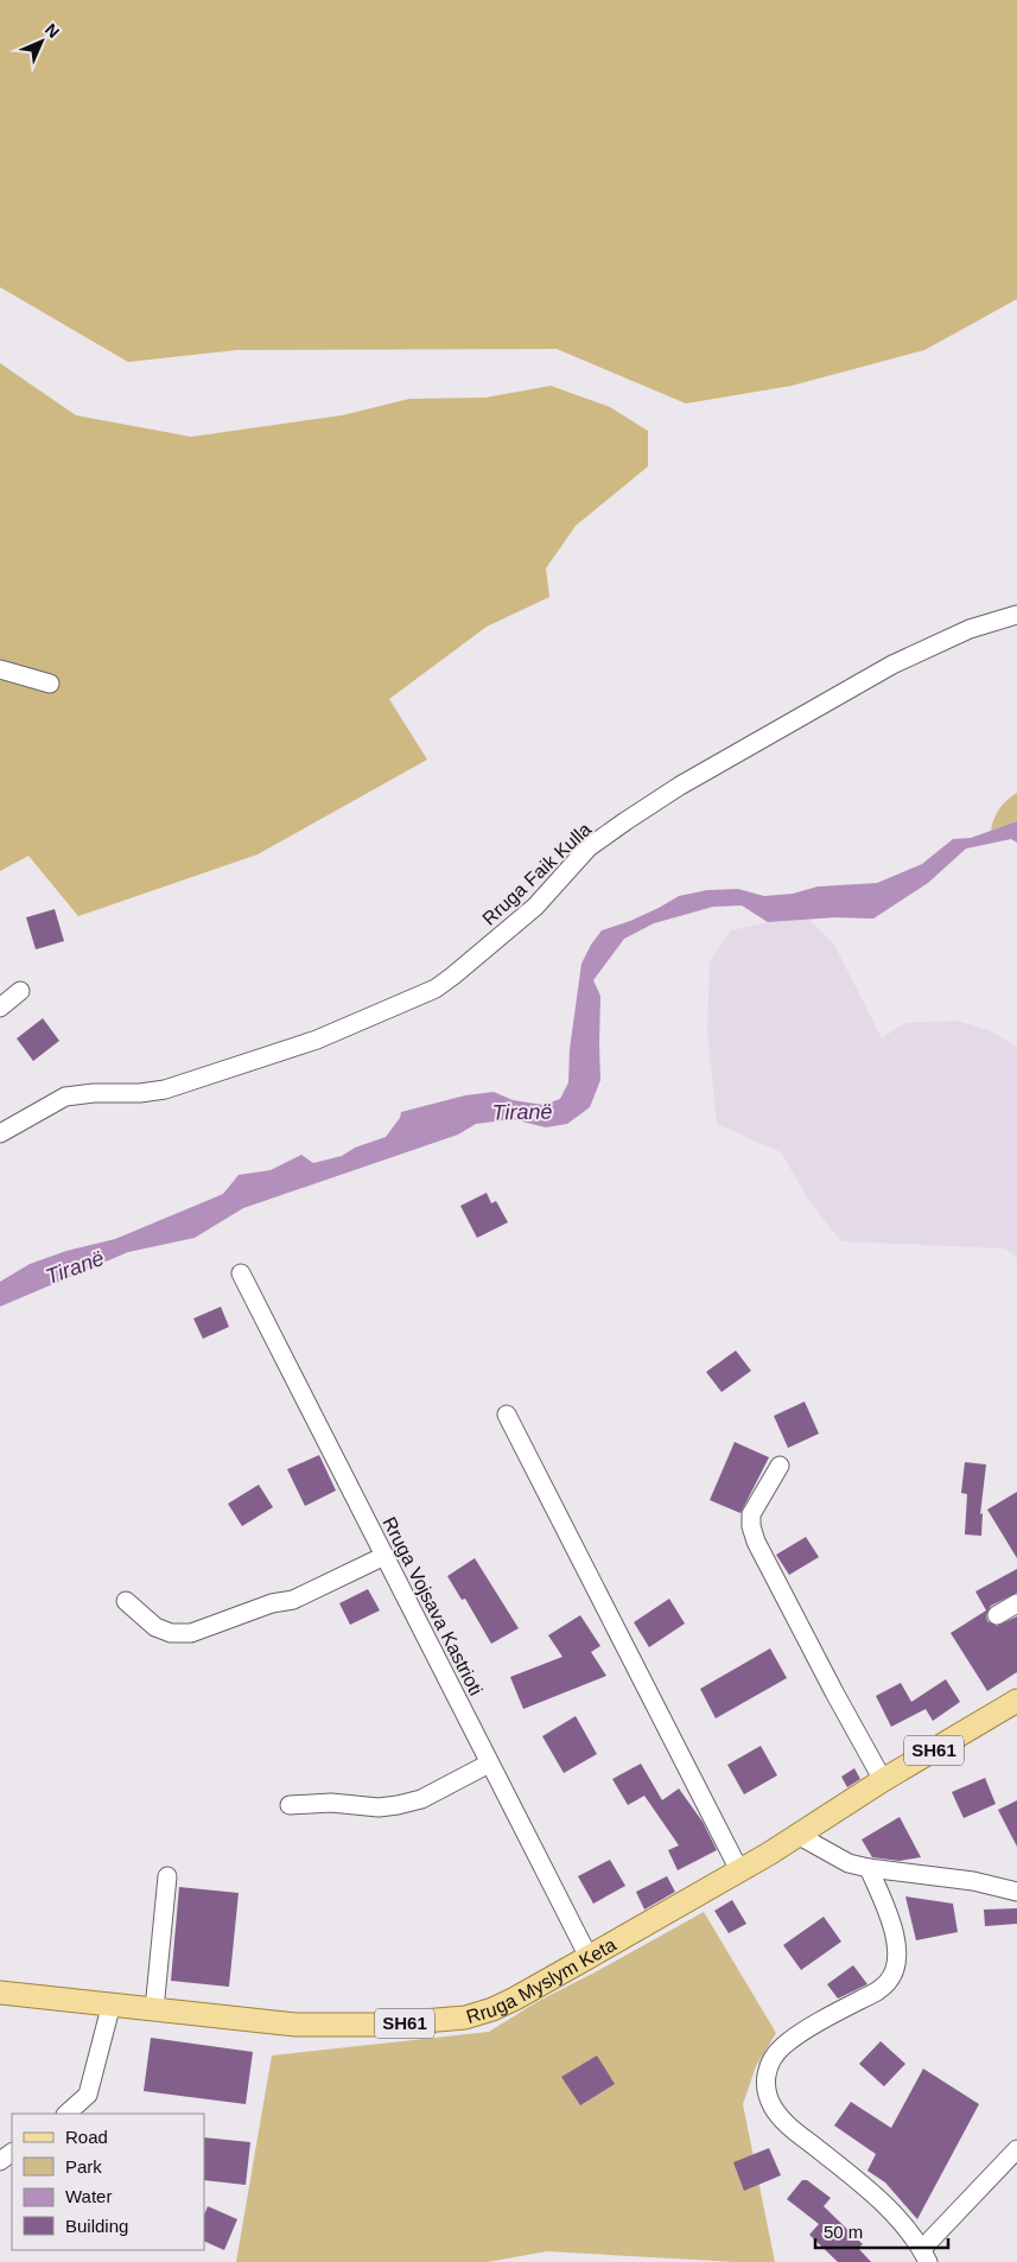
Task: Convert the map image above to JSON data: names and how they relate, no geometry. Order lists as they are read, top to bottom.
{
  "streets": {
    "main road": ["SH61", "Rruga Myslym Keta"],
    "street": ["Rruga Faik Kulla", "Rruga Vojsava Kastrioti"]
  },
  "crossings": [
    ["Rruga Vojsava Kastrioti", "Rruga Myslym Keta"]
  ],
  "water": ["Tiranë"],
  "legend": [
    "Road",
    "Park",
    "Water",
    "Building"
  ],
  "scale_bar": "50 m",
  "north": "top right"
}
